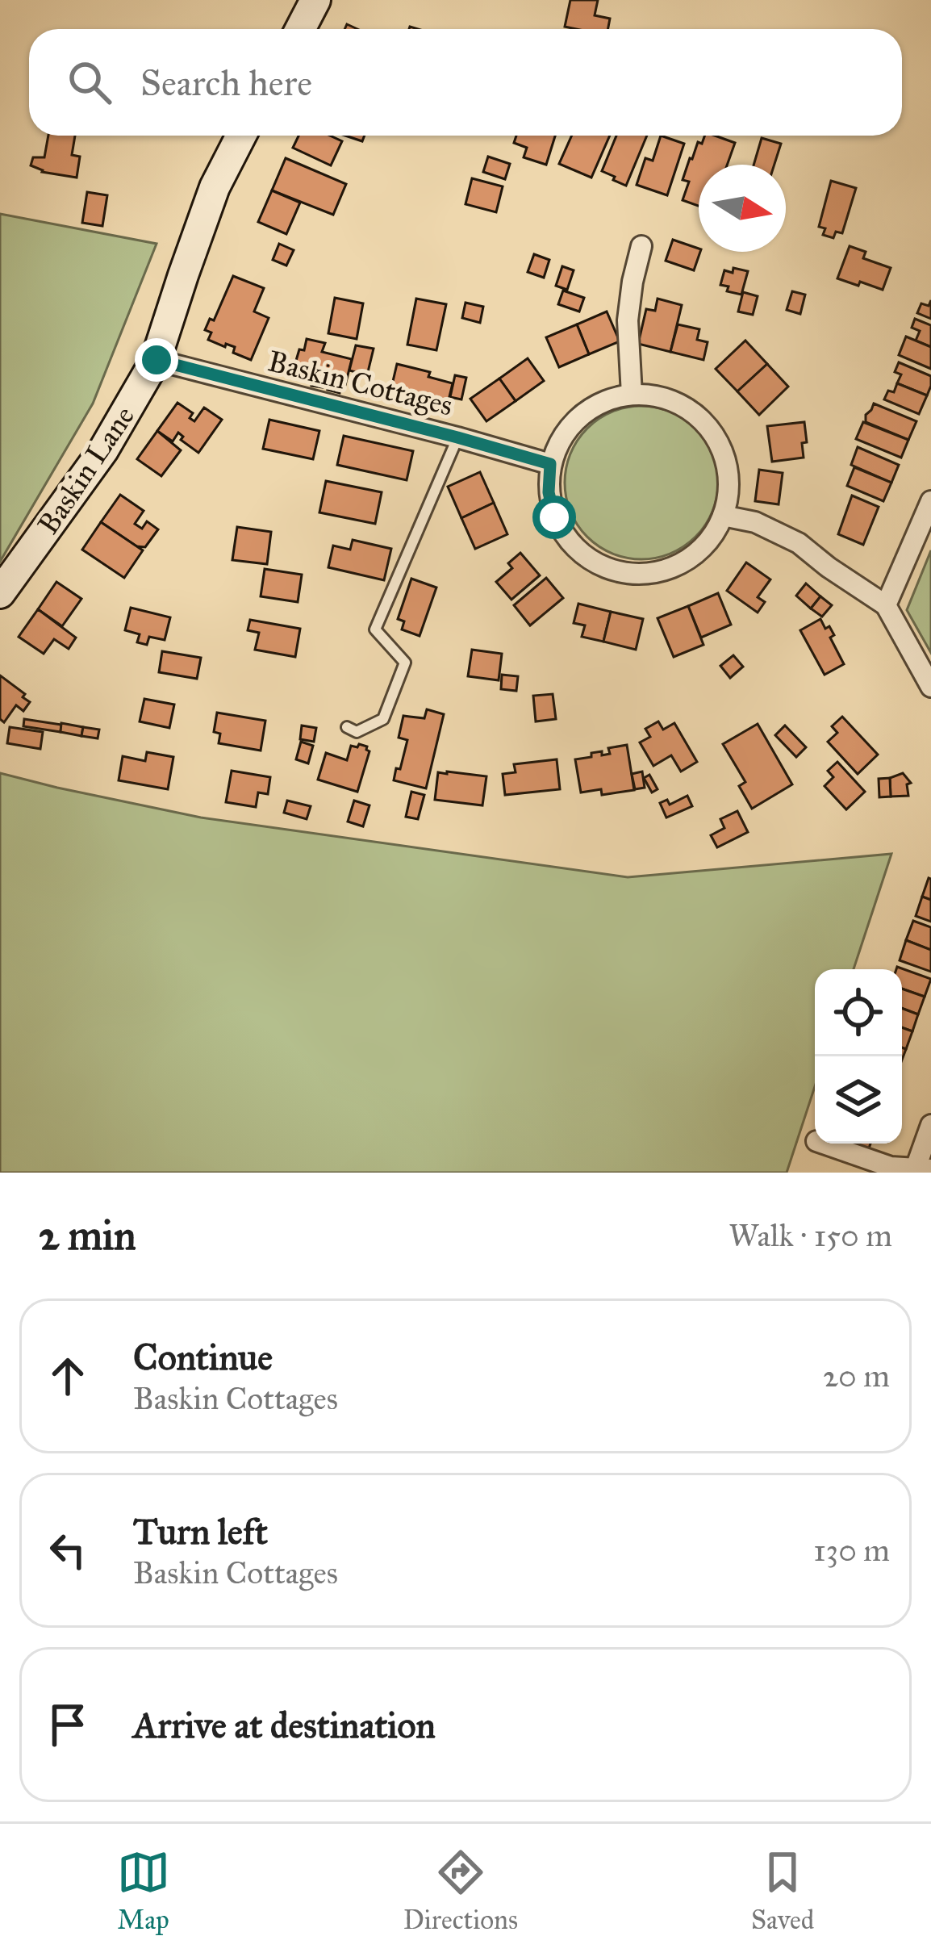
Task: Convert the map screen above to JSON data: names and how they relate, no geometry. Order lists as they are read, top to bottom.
{
  "streets": {
    "street": ["Baskin Cottages", "Baskin Lane"]
  },
  "crossings": [
    ["Baskin Cottages", "Baskin Lane"]
  ],
  "north": "right",
  "page": {
    "search": "Search here",
    "heading": ["2 min", "Walk · 150 m"],
    "list": [
      ["Continue", "Baskin Cottages", "20 m"],
      ["Turn left", "Baskin Cottages", "130 m"],
      "Arrive at destination"
    ],
    "nav": ["Map", "Directions", "Saved"]
  }
}
